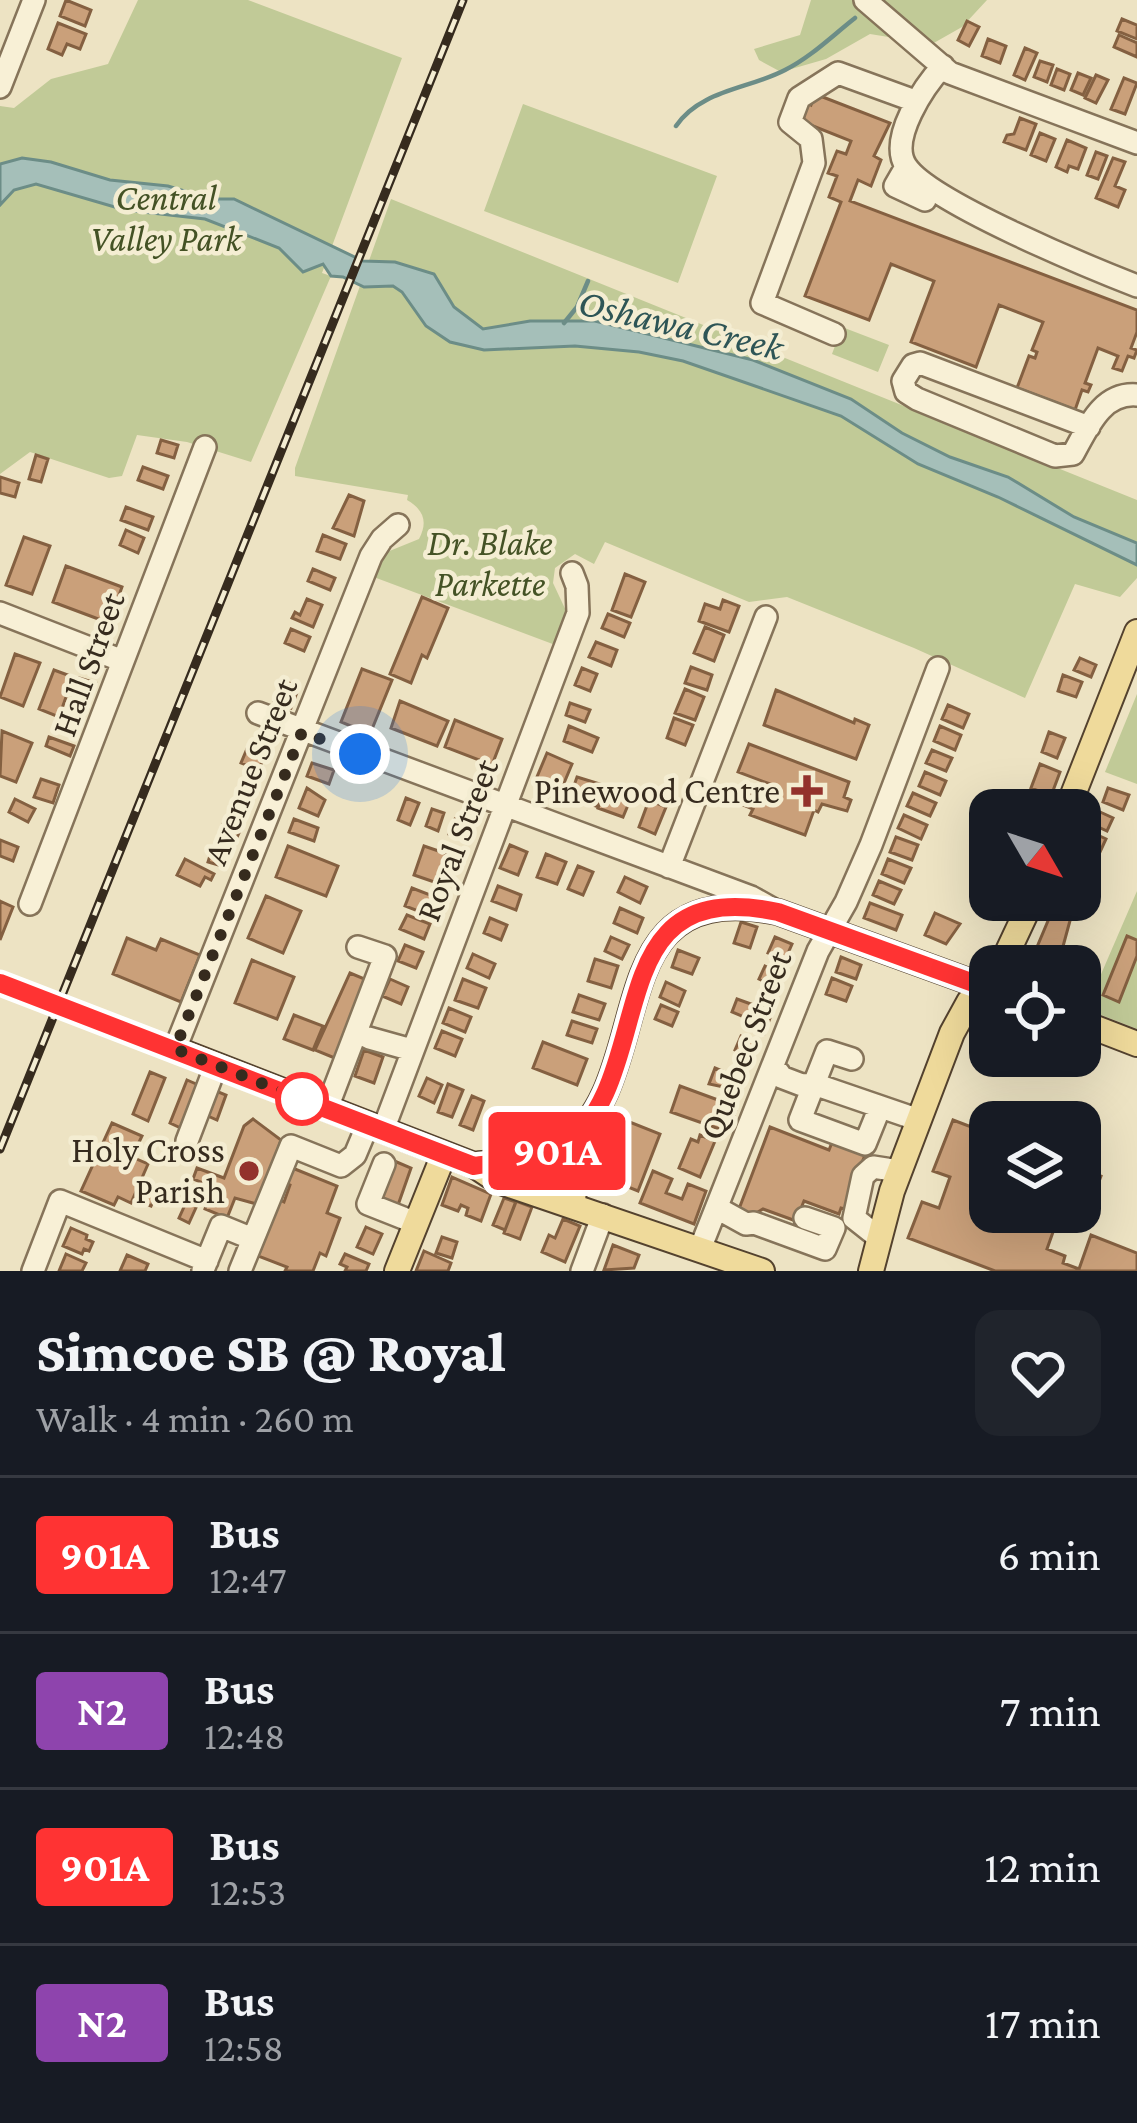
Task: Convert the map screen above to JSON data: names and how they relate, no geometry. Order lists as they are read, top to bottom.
{
  "streets": {
    "street": [
      "Hall Street",
      "Avenue Street",
      "Royal Street",
      "Quebec Street"
    ]
  },
  "water": ["Oshawa Creek"],
  "parks": ["Central Valley Park", "Dr. Blake Parkette"],
  "places": {
    "health": ["Pinewood Centre"],
    "other": ["Holy Cross Parish"]
  },
  "lines": ["bus line 901A"],
  "north": "bottom right",
  "page": {
    "on_map": "901A",
    "heading": ["Simcoe SB @ Royal", "Walk · 4 min · 260 m"],
    "list": [
      {
        "mark": "901A",
        "name": "Bus",
        "note": "12:47",
        "value": "6 min"
      },
      {
        "mark": "N2",
        "name": "Bus",
        "note": "12:48",
        "value": "7 min"
      },
      {
        "mark": "901A",
        "name": "Bus",
        "note": "12:53",
        "value": "12 min"
      },
      {
        "mark": "N2",
        "name": "Bus",
        "note": "12:58",
        "value": "17 min"
      }
    ]
  }
}
